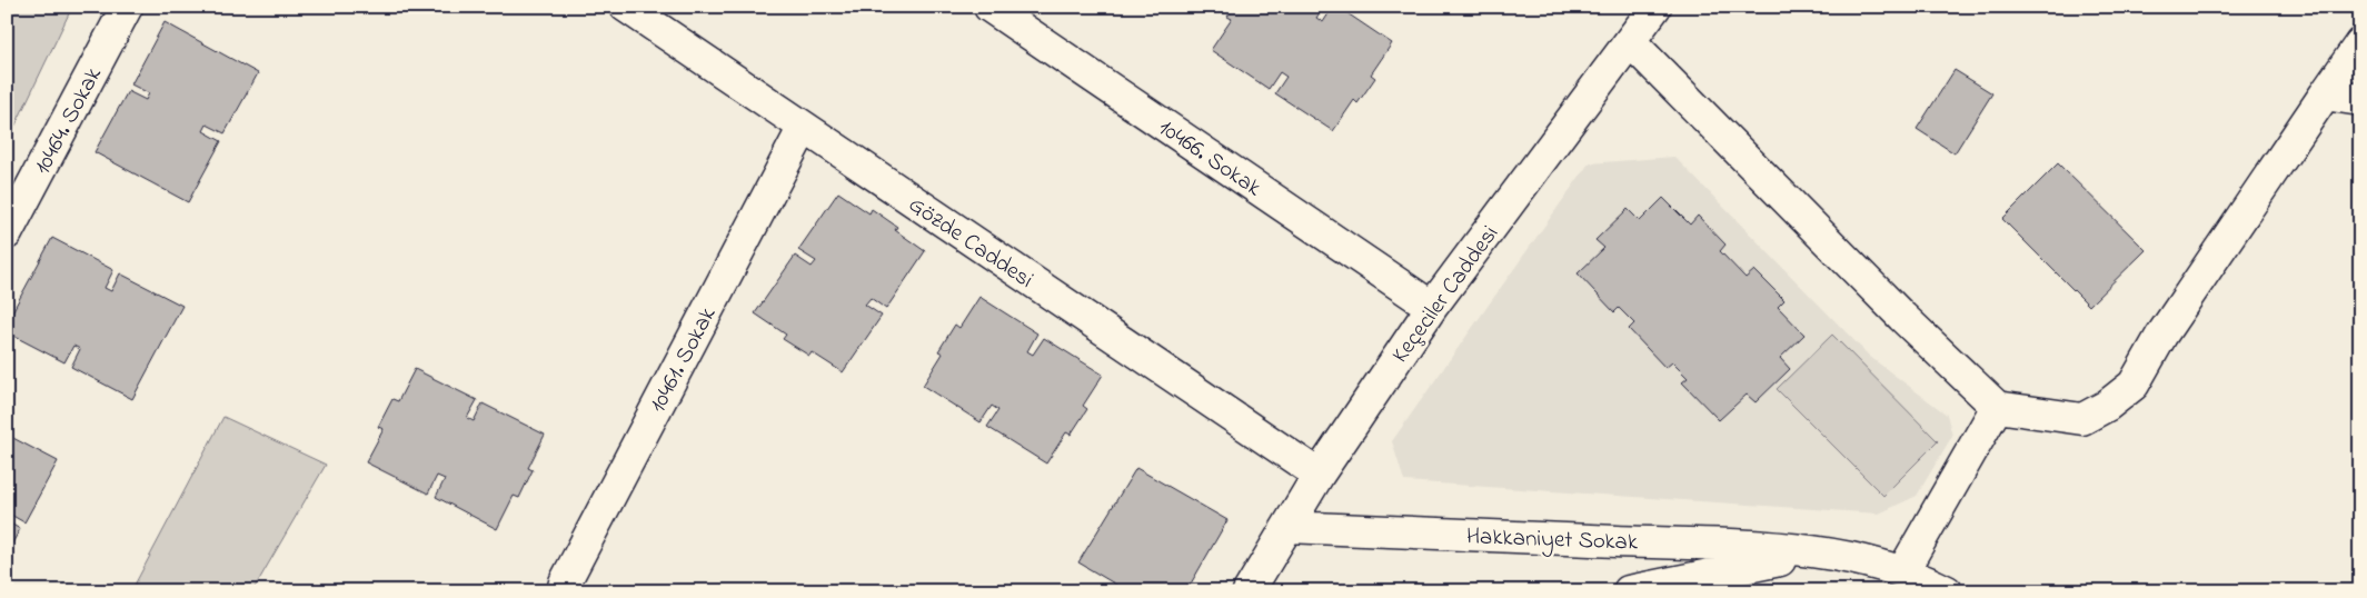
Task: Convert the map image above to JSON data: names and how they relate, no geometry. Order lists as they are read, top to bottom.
{
  "streets": {
    "street": [
      "10464. Sokak",
      "10466. Sokak",
      "Gözde Caddesi",
      "Keçeciler Caddesi",
      "10461. Sokak",
      "Hakkaniyet Sokak"
    ]
  },
  "crossings": [
    ["10466. Sokak", "Keçeciler Caddesi"],
    ["Gözde Caddesi", "Keçeciler Caddesi"],
    ["Gözde Caddesi", "10461. Sokak"],
    ["Keçeciler Caddesi", "Hakkaniyet Sokak"]
  ]
}
